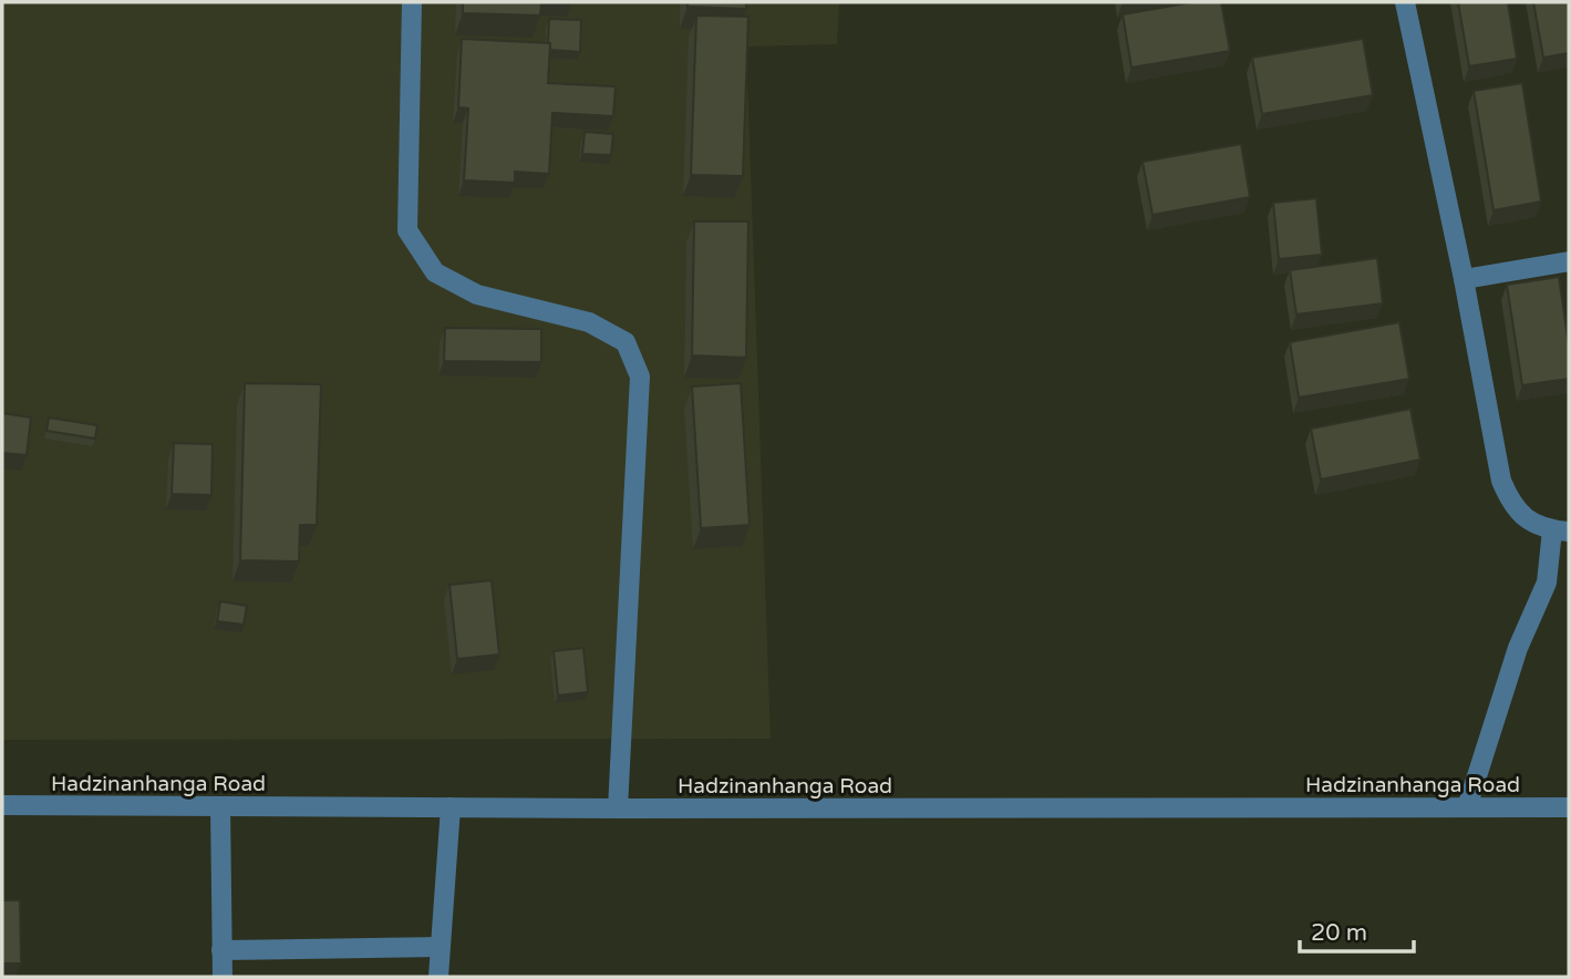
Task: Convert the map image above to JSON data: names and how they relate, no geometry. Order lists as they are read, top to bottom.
{
  "streets": {
    "street": ["Hadzinanhanga Road"]
  },
  "scale_bar": "20 m"
}
